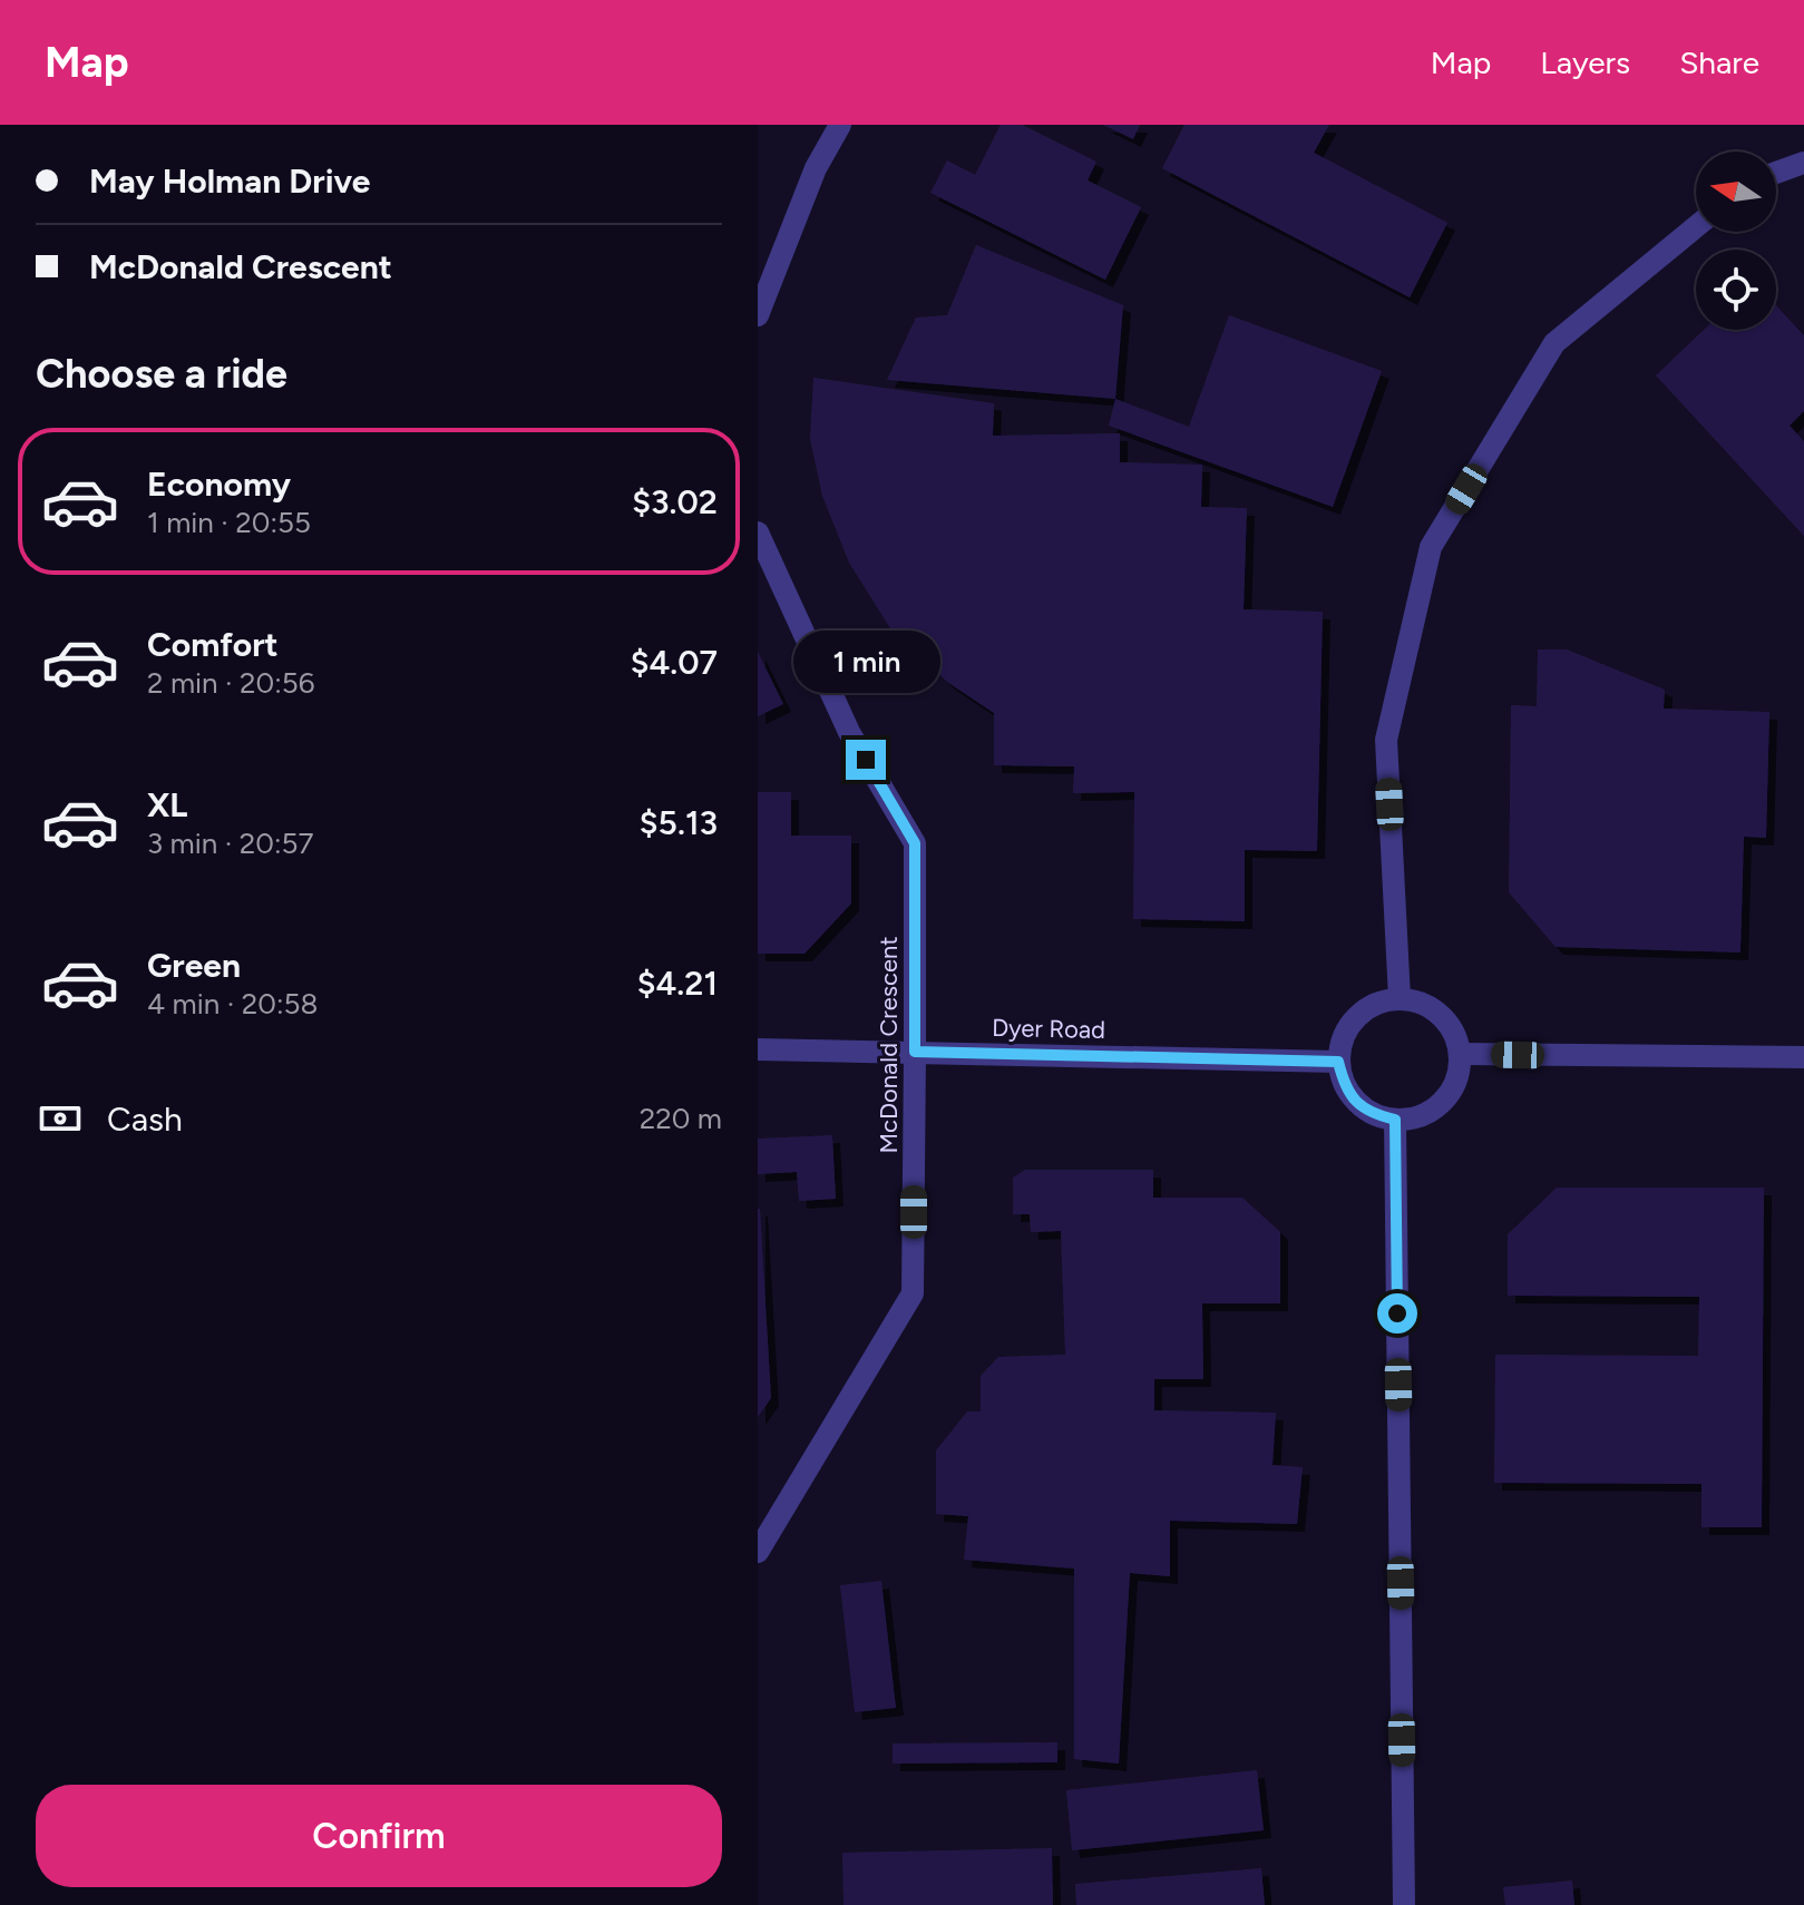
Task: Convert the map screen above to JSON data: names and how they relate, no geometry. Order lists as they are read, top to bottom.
{
  "streets": {
    "street": ["Dyer Road", "McDonald Crescent"]
  },
  "crossings": [
    ["Dyer Road", "McDonald Crescent"]
  ],
  "north": "left",
  "page": {
    "header": "Map",
    "nav": ["Map", "Layers", "Share"],
    "banner": ["May Holman Drive", "McDonald Crescent"],
    "heading": "Choose a ride",
    "list": [
      {
        "name": "Economy",
        "note": "1 min · 20:55",
        "value": "$3.02"
      },
      {
        "name": "Comfort",
        "note": "2 min · 20:56",
        "value": "$4.07"
      },
      {
        "name": "XL",
        "note": "3 min · 20:57",
        "value": "$5.13"
      },
      {
        "name": "Green",
        "note": "4 min · 20:58",
        "value": "$4.21"
      }
    ],
    "bubble": "1 min",
    "pay": ["Cash", "220 m"],
    "buttons": "Confirm"
  }
}
